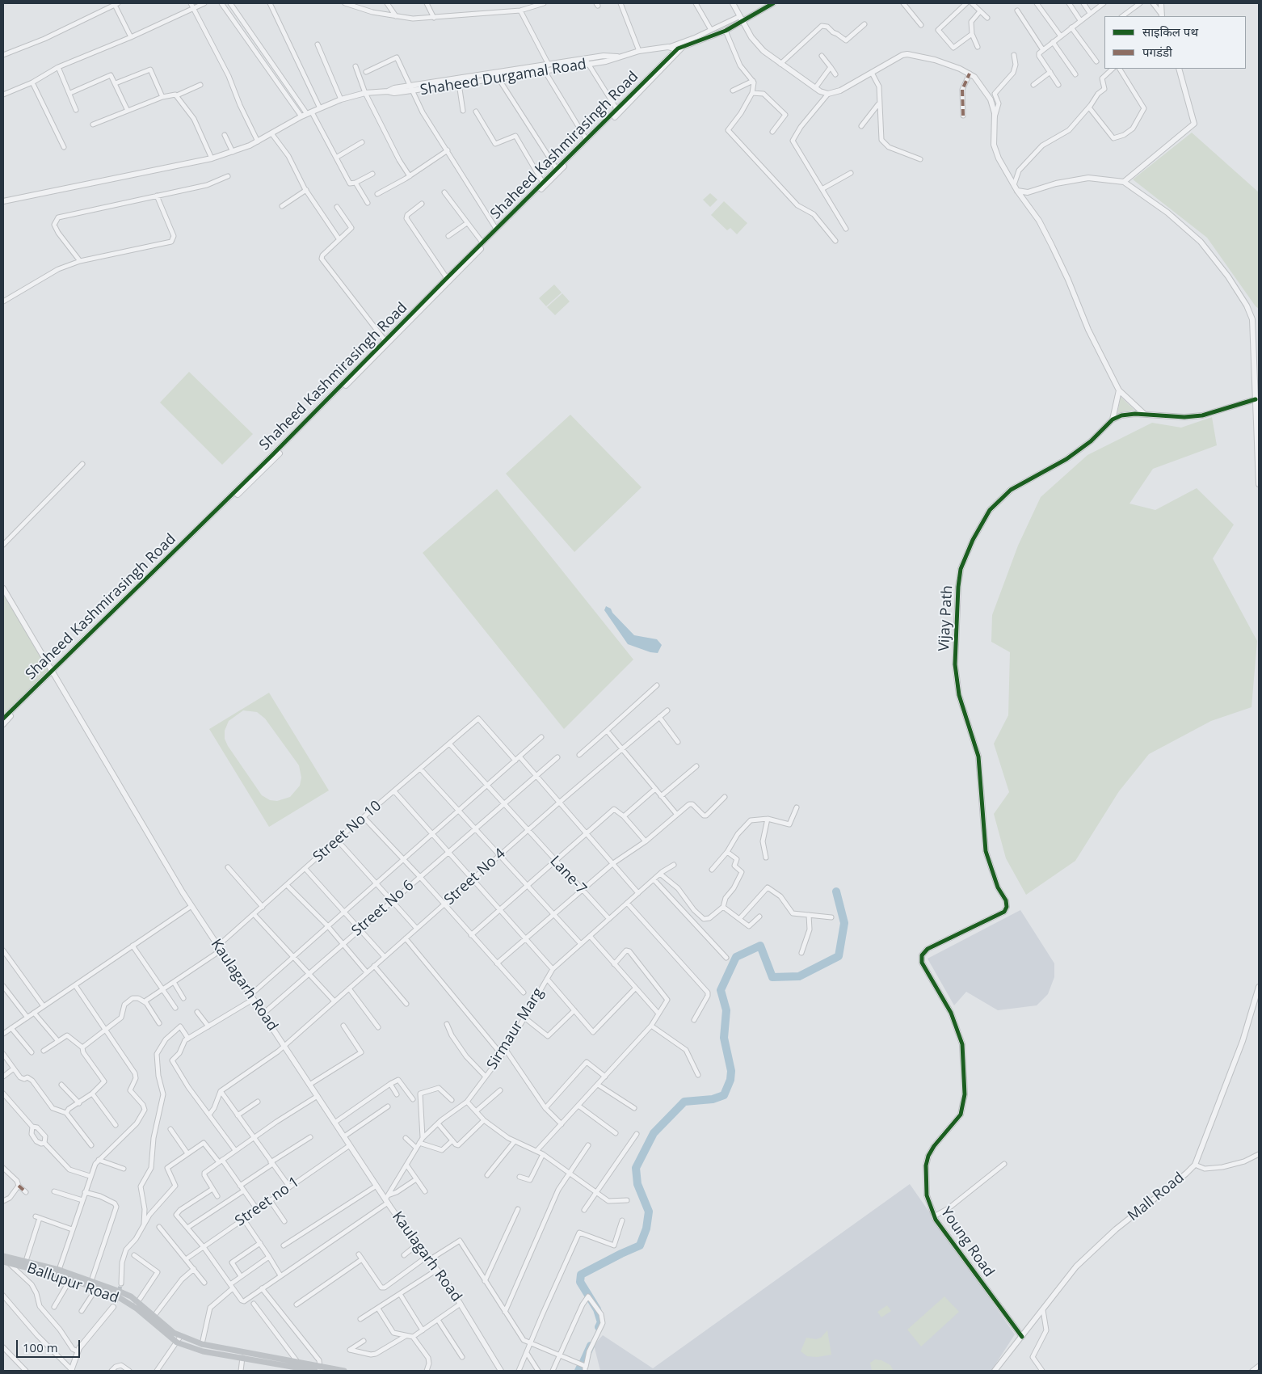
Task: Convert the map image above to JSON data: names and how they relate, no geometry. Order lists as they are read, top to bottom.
{
  "streets": {
    "main road": ["Ballupur Road"],
    "street": [
      "Shaheed Durgamal Road",
      "Shaheed Kashmirasingh Road",
      "Vijay Path",
      "Street No 10",
      "Lane-7",
      "Street No 4",
      "Street No 6",
      "Kaulagarh Road",
      "Sirmaur Marg",
      "Mall Road",
      "Street no 1",
      "Young Road"
    ]
  },
  "crossings": [
    ["Shaheed Durgamal Road", "Shaheed Kashmirasingh Road"],
    ["Shaheed Kashmirasingh Road", "Kaulagarh Road"],
    ["Vijay Path", "Young Road"],
    ["Street No 10", "Lane-7"],
    ["Street No 10", "Kaulagarh Road"],
    ["Lane-7", "Street No 4"],
    ["Lane-7", "Street No 6"],
    ["Lane-7", "Sirmaur Marg"],
    ["Street No 4", "Kaulagarh Road"],
    ["Street No 6", "Kaulagarh Road"],
    ["Kaulagarh Road", "Sirmaur Marg"],
    ["Kaulagarh Road", "Street no 1"],
    ["Mall Road", "Young Road"]
  ],
  "legend": ["साइकिल पथ", "पगडंडी"],
  "scale_bar": "100 m"
}
